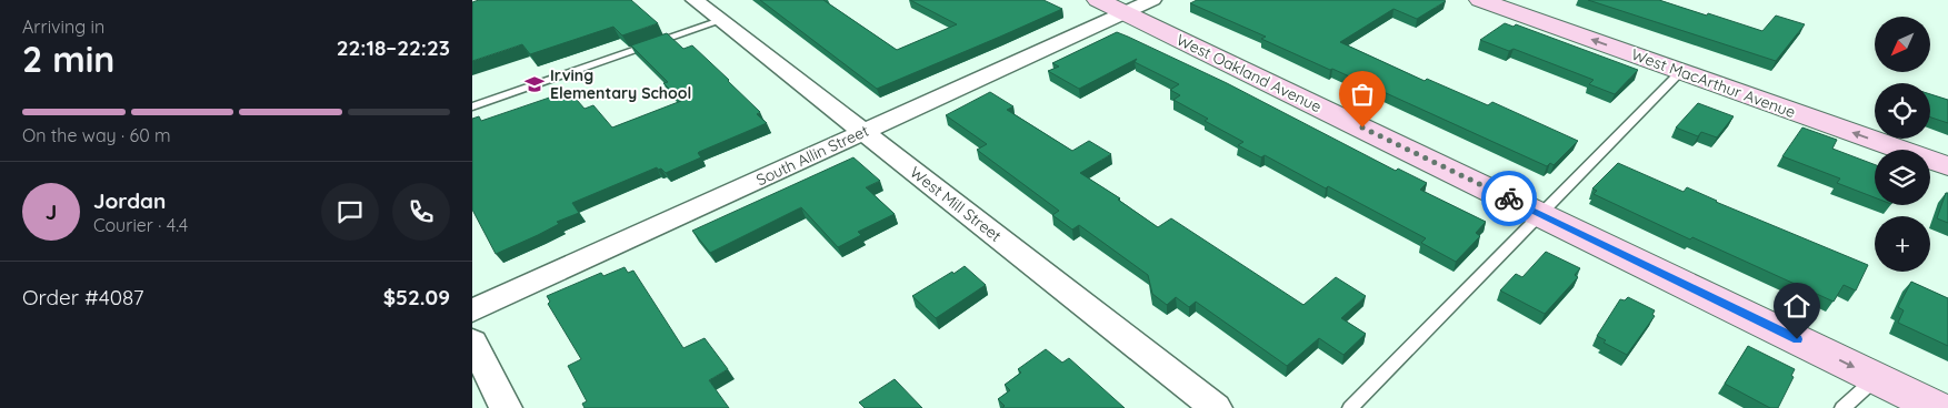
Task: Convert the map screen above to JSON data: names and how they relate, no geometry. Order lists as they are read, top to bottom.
{
  "streets": {
    "main road": ["West Oakland Avenue", "West MacArthur Avenue"],
    "street": ["South Allin Street", "West Mill Street"]
  },
  "crossings": [
    ["West Oakland Avenue", "South Allin Street"],
    ["South Allin Street", "West Mill Street"]
  ],
  "one_way": ["West Oakland Avenue", "West MacArthur Avenue"],
  "places": {
    "school or university": ["Irving Elementary School"]
  },
  "north": "bottom left",
  "page": {
    "heading": ["2 min", "Arriving in", "22:18–22:23"],
    "panel": [
      "Jordan",
      "Courier · 4.4",
      "Order #4087",
      "$52.09"
    ],
    "map_buttons": "+",
    "bar": "On the way · 60 m",
    "round": "J"
  }
}
